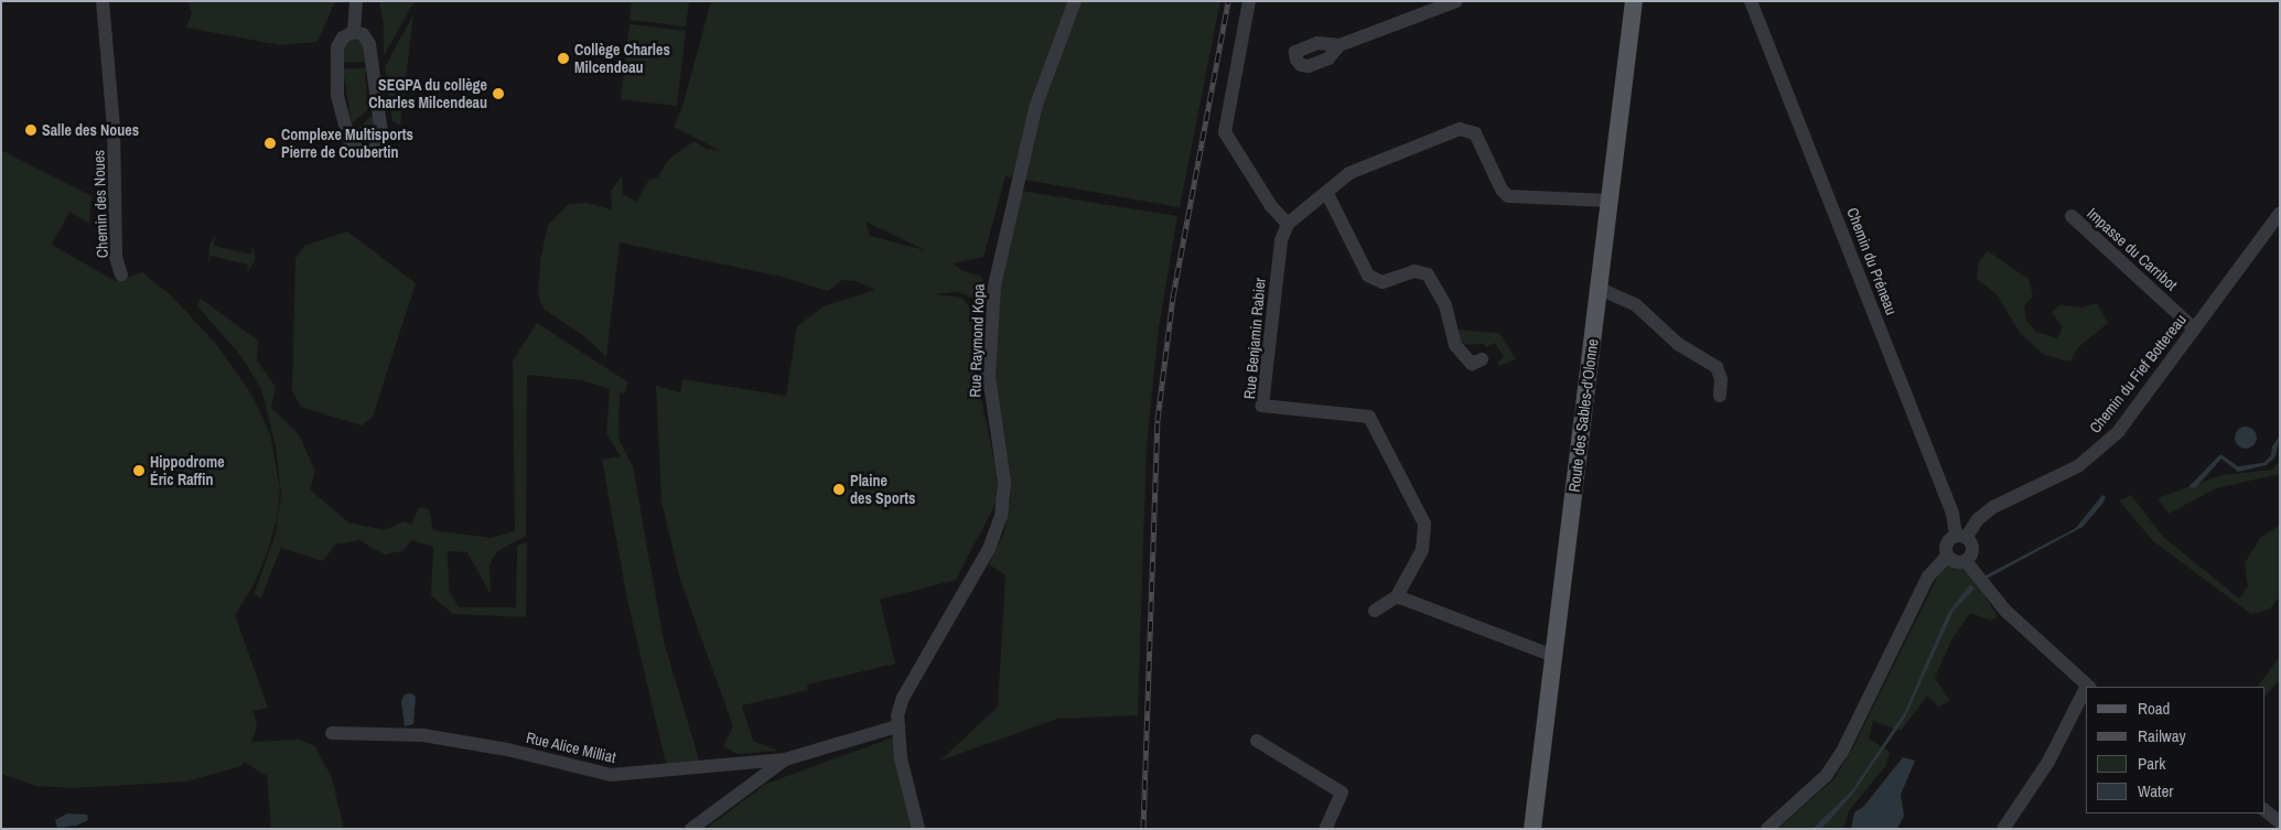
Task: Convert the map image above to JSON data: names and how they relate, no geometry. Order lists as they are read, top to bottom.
{
  "streets": {
    "main road": ["Route des Sables-d'Olonne"],
    "street": [
      "Chemin des Noues",
      "Impasse du Carribot",
      "Chemin du Préneau",
      "Rue Benjamin Rabier",
      "Rue Raymond Kopa",
      "Chemin du Fief Bottereau",
      "Rue Alice Milliat"
    ]
  },
  "crossings": [
    ["Impasse du Carribot", "Chemin du Fief Bottereau"],
    ["Chemin du Préneau", "Chemin du Fief Bottereau"],
    ["Rue Raymond Kopa", "Rue Alice Milliat"]
  ],
  "places": [
    "Collège Charles Milcendeau",
    "SEGPA du collège Charles Milcendeau",
    "Salle des Noues",
    "Complexe Multisports Pierre de Coubertin",
    "Hippodrome Éric Raffin",
    "Plaine des Sports"
  ],
  "legend": [
    "Road",
    "Railway",
    "Park",
    "Water"
  ]
}
